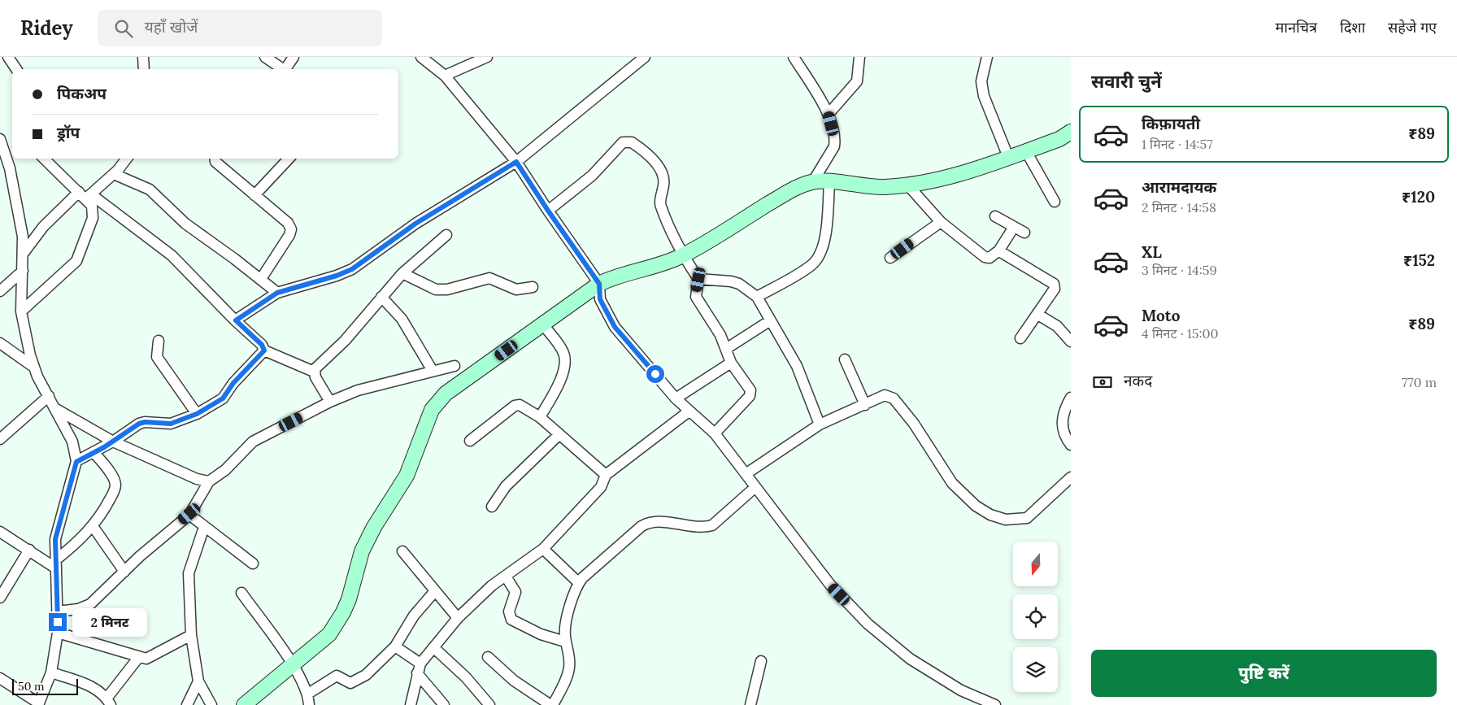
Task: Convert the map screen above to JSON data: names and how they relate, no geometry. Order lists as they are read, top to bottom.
{
  "scale_bar": "50 m",
  "north": "bottom",
  "page": {
    "header": "Ridey",
    "search": "यहाँ खोजें",
    "nav": ["मानचित्र", "दिशा", "सहेजे गए"],
    "heading": "सवारी चुनें",
    "banner": ["पिकअप", "ड्रॉप"],
    "list": [
      {
        "name": "किफ़ायती",
        "note": "1 मिनट · 14:57",
        "value": "₹89"
      },
      {
        "name": "आरामदायक",
        "note": "2 मिनट · 14:58",
        "value": "₹120"
      },
      {
        "name": "XL",
        "note": "3 मिनट · 14:59",
        "value": "₹152"
      },
      {
        "name": "Moto",
        "note": "4 मिनट · 15:00",
        "value": "₹89"
      }
    ],
    "pay": ["नकद", "770 m"],
    "bubble": "2 मिनट",
    "buttons": "पुष्टि करें",
    "scale": "50 m"
  }
}
